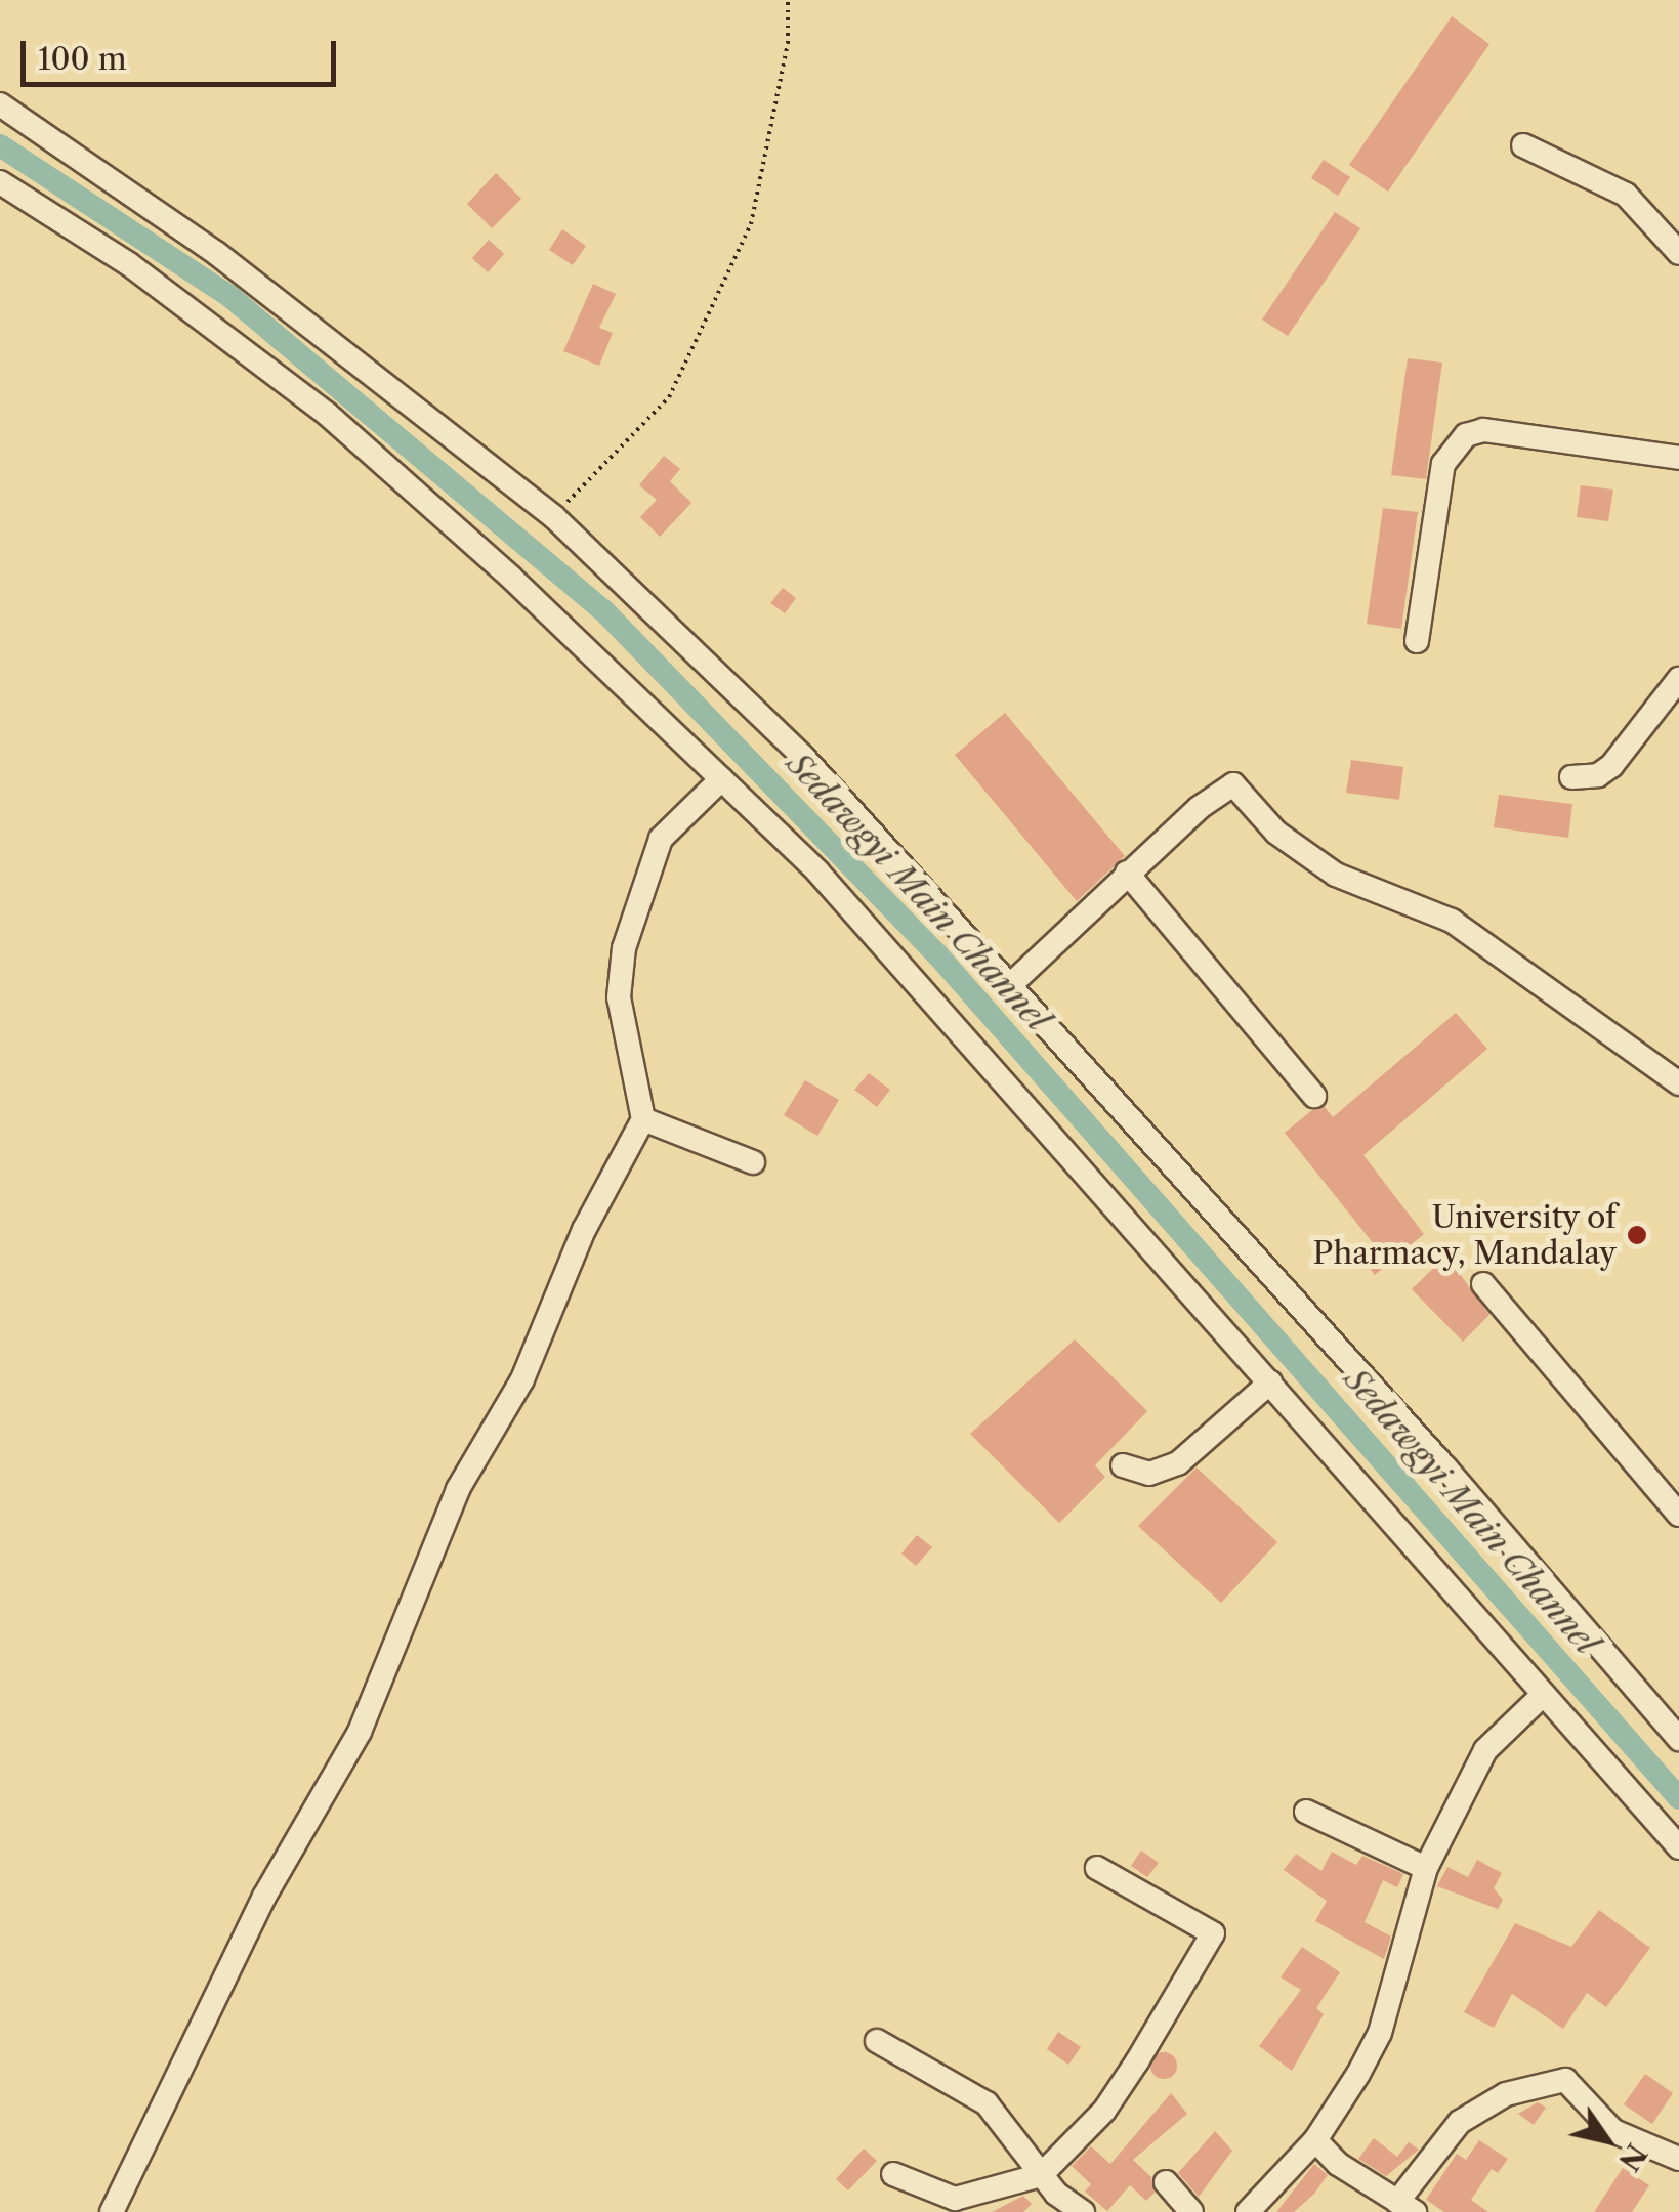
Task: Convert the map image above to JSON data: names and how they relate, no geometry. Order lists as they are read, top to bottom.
{
  "water": ["Sedawgyi Main Channel"],
  "places": ["University of Pharmacy, Mandalay"],
  "scale_bar": "100 m",
  "north": "bottom right"
}
